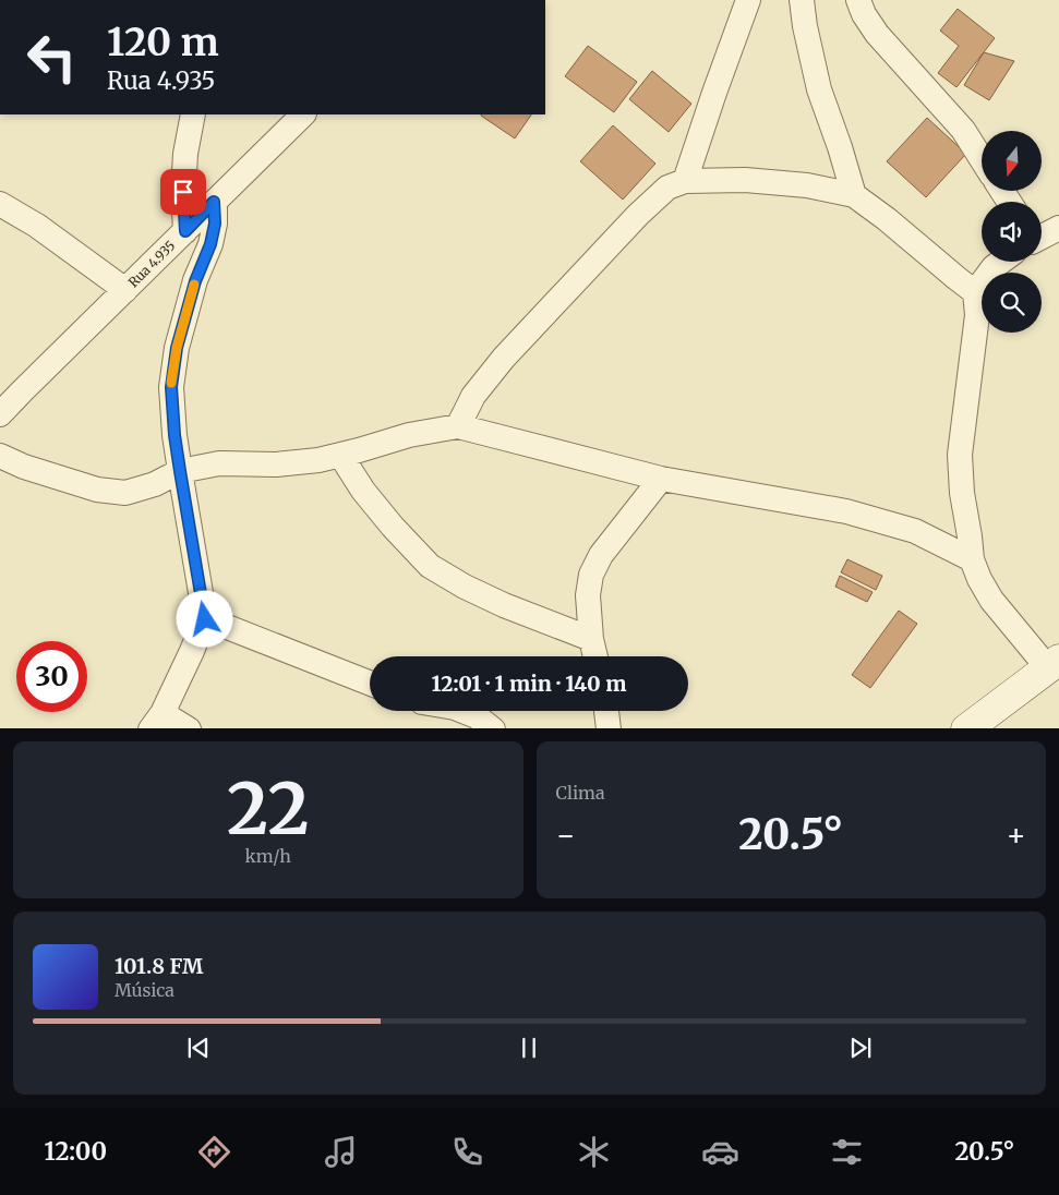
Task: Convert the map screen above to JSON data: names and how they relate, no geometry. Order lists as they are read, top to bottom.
{
  "streets": {
    "street": ["Rua 4.935"]
  },
  "north": "bottom",
  "page": {
    "turn": ["120 m", "Rua 4.935"],
    "limit": "30",
    "trip": "12:01 · 1 min · 140 m",
    "tile": [
      ["22", "km/h"],
      "Clima"
    ],
    "heat": ["−", "20.5°", "+"],
    "song": ["101.8 FM", "Música"],
    "tabs": ["12:00", "20.5°"]
  }
}
